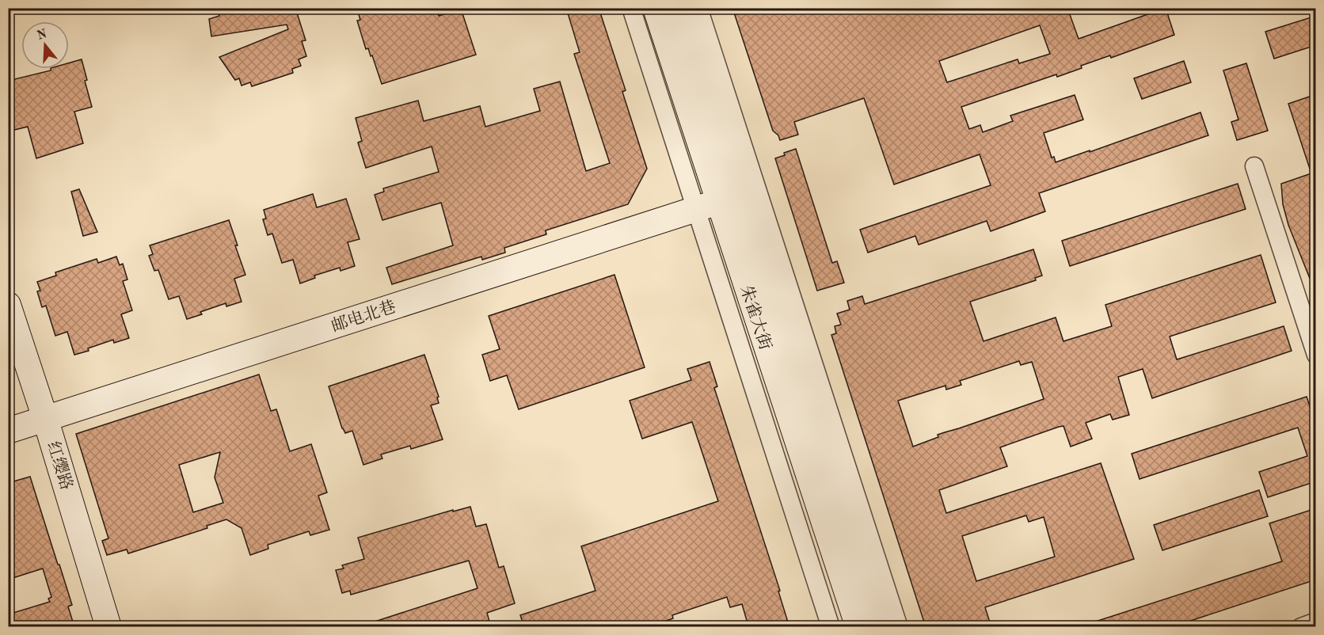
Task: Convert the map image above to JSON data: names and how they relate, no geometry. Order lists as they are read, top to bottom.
{
  "streets": {
    "main road": ["邮电北巷", "朱雀大街", "红缨路"]
  },
  "crossings": [
    ["邮电北巷", "朱雀大街"],
    ["邮电北巷", "红缨路"]
  ],
  "north": "top"
}
